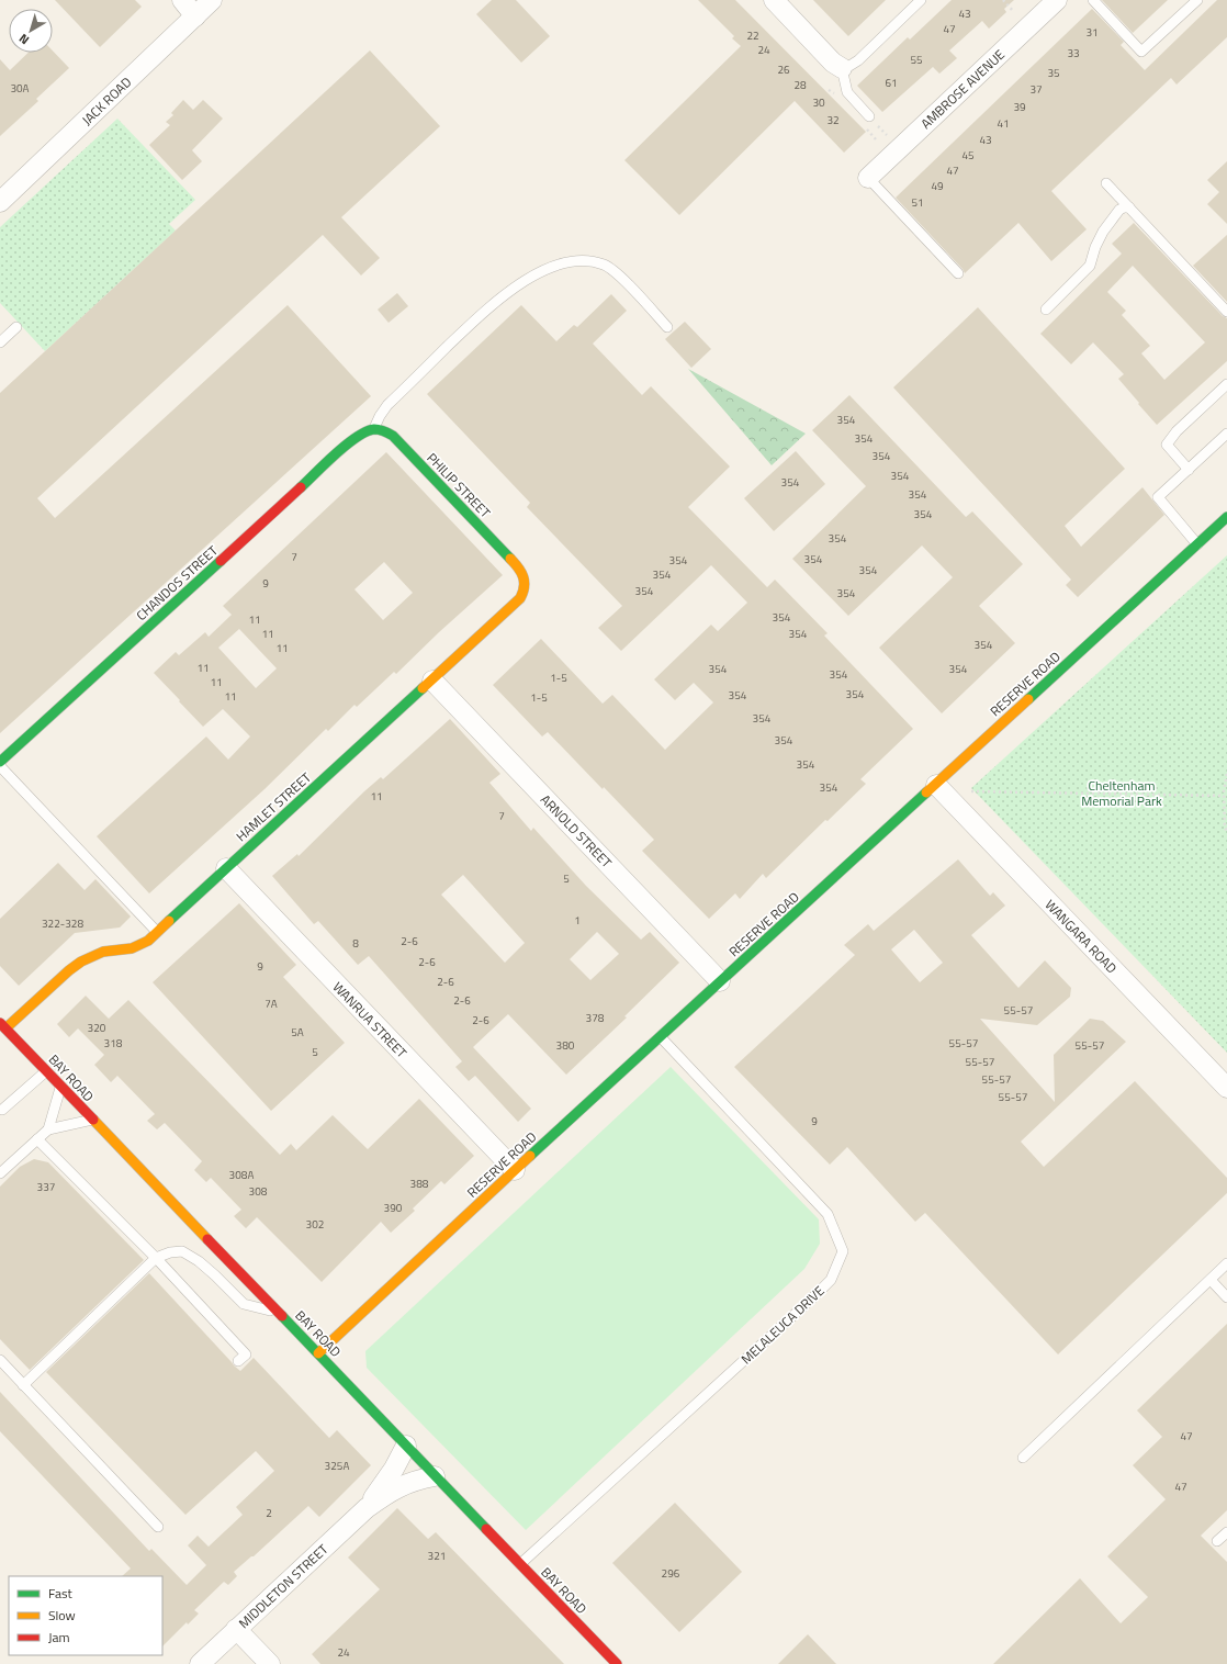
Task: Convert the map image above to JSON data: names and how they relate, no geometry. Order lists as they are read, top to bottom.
{
  "streets": {
    "street": [
      "AMBROSE AVENUE",
      "JACK ROAD",
      "PHILIP STREET",
      "CHANDOS STREET",
      "RESERVE ROAD",
      "HAMLET STREET",
      "ARNOLD STREET",
      "WANGARA ROAD",
      "WANRUA STREET",
      "BAY ROAD",
      "MIDDLETON STREET"
    ],
    "lane": ["MELALEUCA DRIVE"]
  },
  "crossings": [
    ["PHILIP STREET", "CHANDOS STREET"],
    ["PHILIP STREET", "HAMLET STREET"],
    ["RESERVE ROAD", "ARNOLD STREET"],
    ["RESERVE ROAD", "WANGARA ROAD"],
    ["RESERVE ROAD", "WANRUA STREET"],
    ["RESERVE ROAD", "BAY ROAD"],
    ["RESERVE ROAD", "MELALEUCA DRIVE"],
    ["HAMLET STREET", "ARNOLD STREET"],
    ["HAMLET STREET", "WANRUA STREET"],
    ["HAMLET STREET", "BAY ROAD"],
    ["BAY ROAD", "MELALEUCA DRIVE"],
    ["BAY ROAD", "MIDDLETON STREET"]
  ],
  "parks": ["Cheltenham Memorial Park"],
  "house_numbers": [
    "43",
    "47",
    "31",
    "22",
    "24",
    "33",
    "55",
    "26",
    "35",
    "61",
    "28",
    "30A",
    "37",
    "30",
    "39",
    "32",
    "41",
    "43",
    "45",
    "47",
    "49",
    "51",
    "354",
    "354",
    "354",
    "354",
    "354",
    "354",
    "354",
    "354",
    "7",
    "354",
    "354",
    "354",
    "354",
    "9",
    "354",
    "354",
    "354",
    "11",
    "11",
    "354",
    "354",
    "11",
    "11",
    "354",
    "354",
    "354",
    "1-5",
    "11",
    "354",
    "354",
    "11",
    "1-5",
    "354",
    "354",
    "354",
    "354",
    "11",
    "7",
    "5",
    "1",
    "322-328",
    "2-6",
    "8",
    "2-6",
    "9",
    "2-6",
    "2-6",
    "7A",
    "55-57",
    "378",
    "2-6",
    "320",
    "5A",
    "318",
    "55-57",
    "380",
    "55-57",
    "5",
    "55-57",
    "55-57",
    "55-57",
    "9",
    "308A",
    "388",
    "337",
    "308",
    "390",
    "302",
    "47",
    "325A",
    "47",
    "2",
    "321",
    "296",
    "24"
  ],
  "legend": ["Fast", "Slow", "Jam"],
  "north": "bottom left"
}
